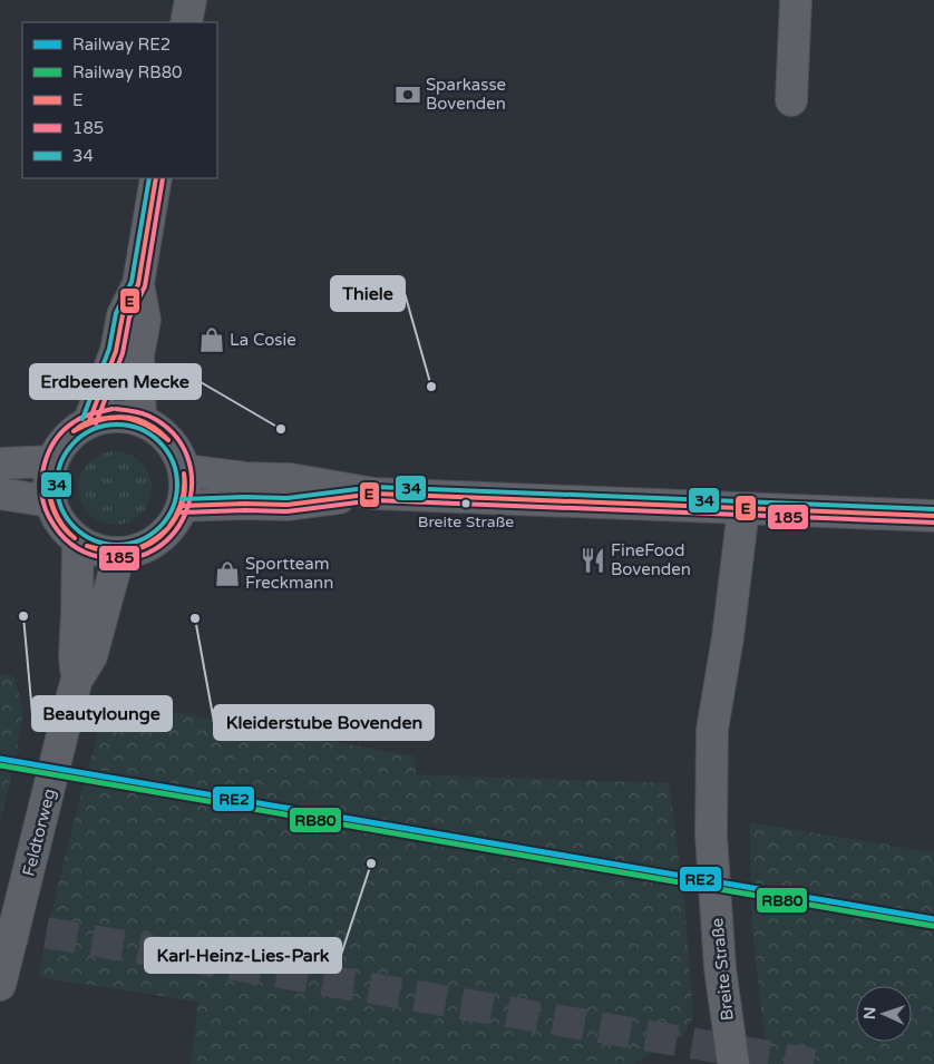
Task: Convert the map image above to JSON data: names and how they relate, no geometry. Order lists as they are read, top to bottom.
{
  "streets": {
    "street": ["Feldtorweg", "Breite Straße"]
  },
  "places": {
    "bank": ["Sparkasse Bovenden"],
    "shop": ["La Cosie", "Sportteam Freckmann"],
    "other": [
      "Thiele",
      "Erdbeeren Mecke",
      "Breite Straße",
      "Beautylounge",
      "Kleiderstube Bovenden",
      "Karl-Heinz-Lies-Park"
    ],
    "restaurant": ["FineFood Bovenden"]
  },
  "lines": [
    "transit line E",
    "transit line 185",
    "transit line 34",
    "rail line RE2",
    "rail line RB80"
  ],
  "legend": [
    "Railway RE2",
    "Railway RB80",
    "E",
    "185",
    "34"
  ],
  "north": "left"
}
